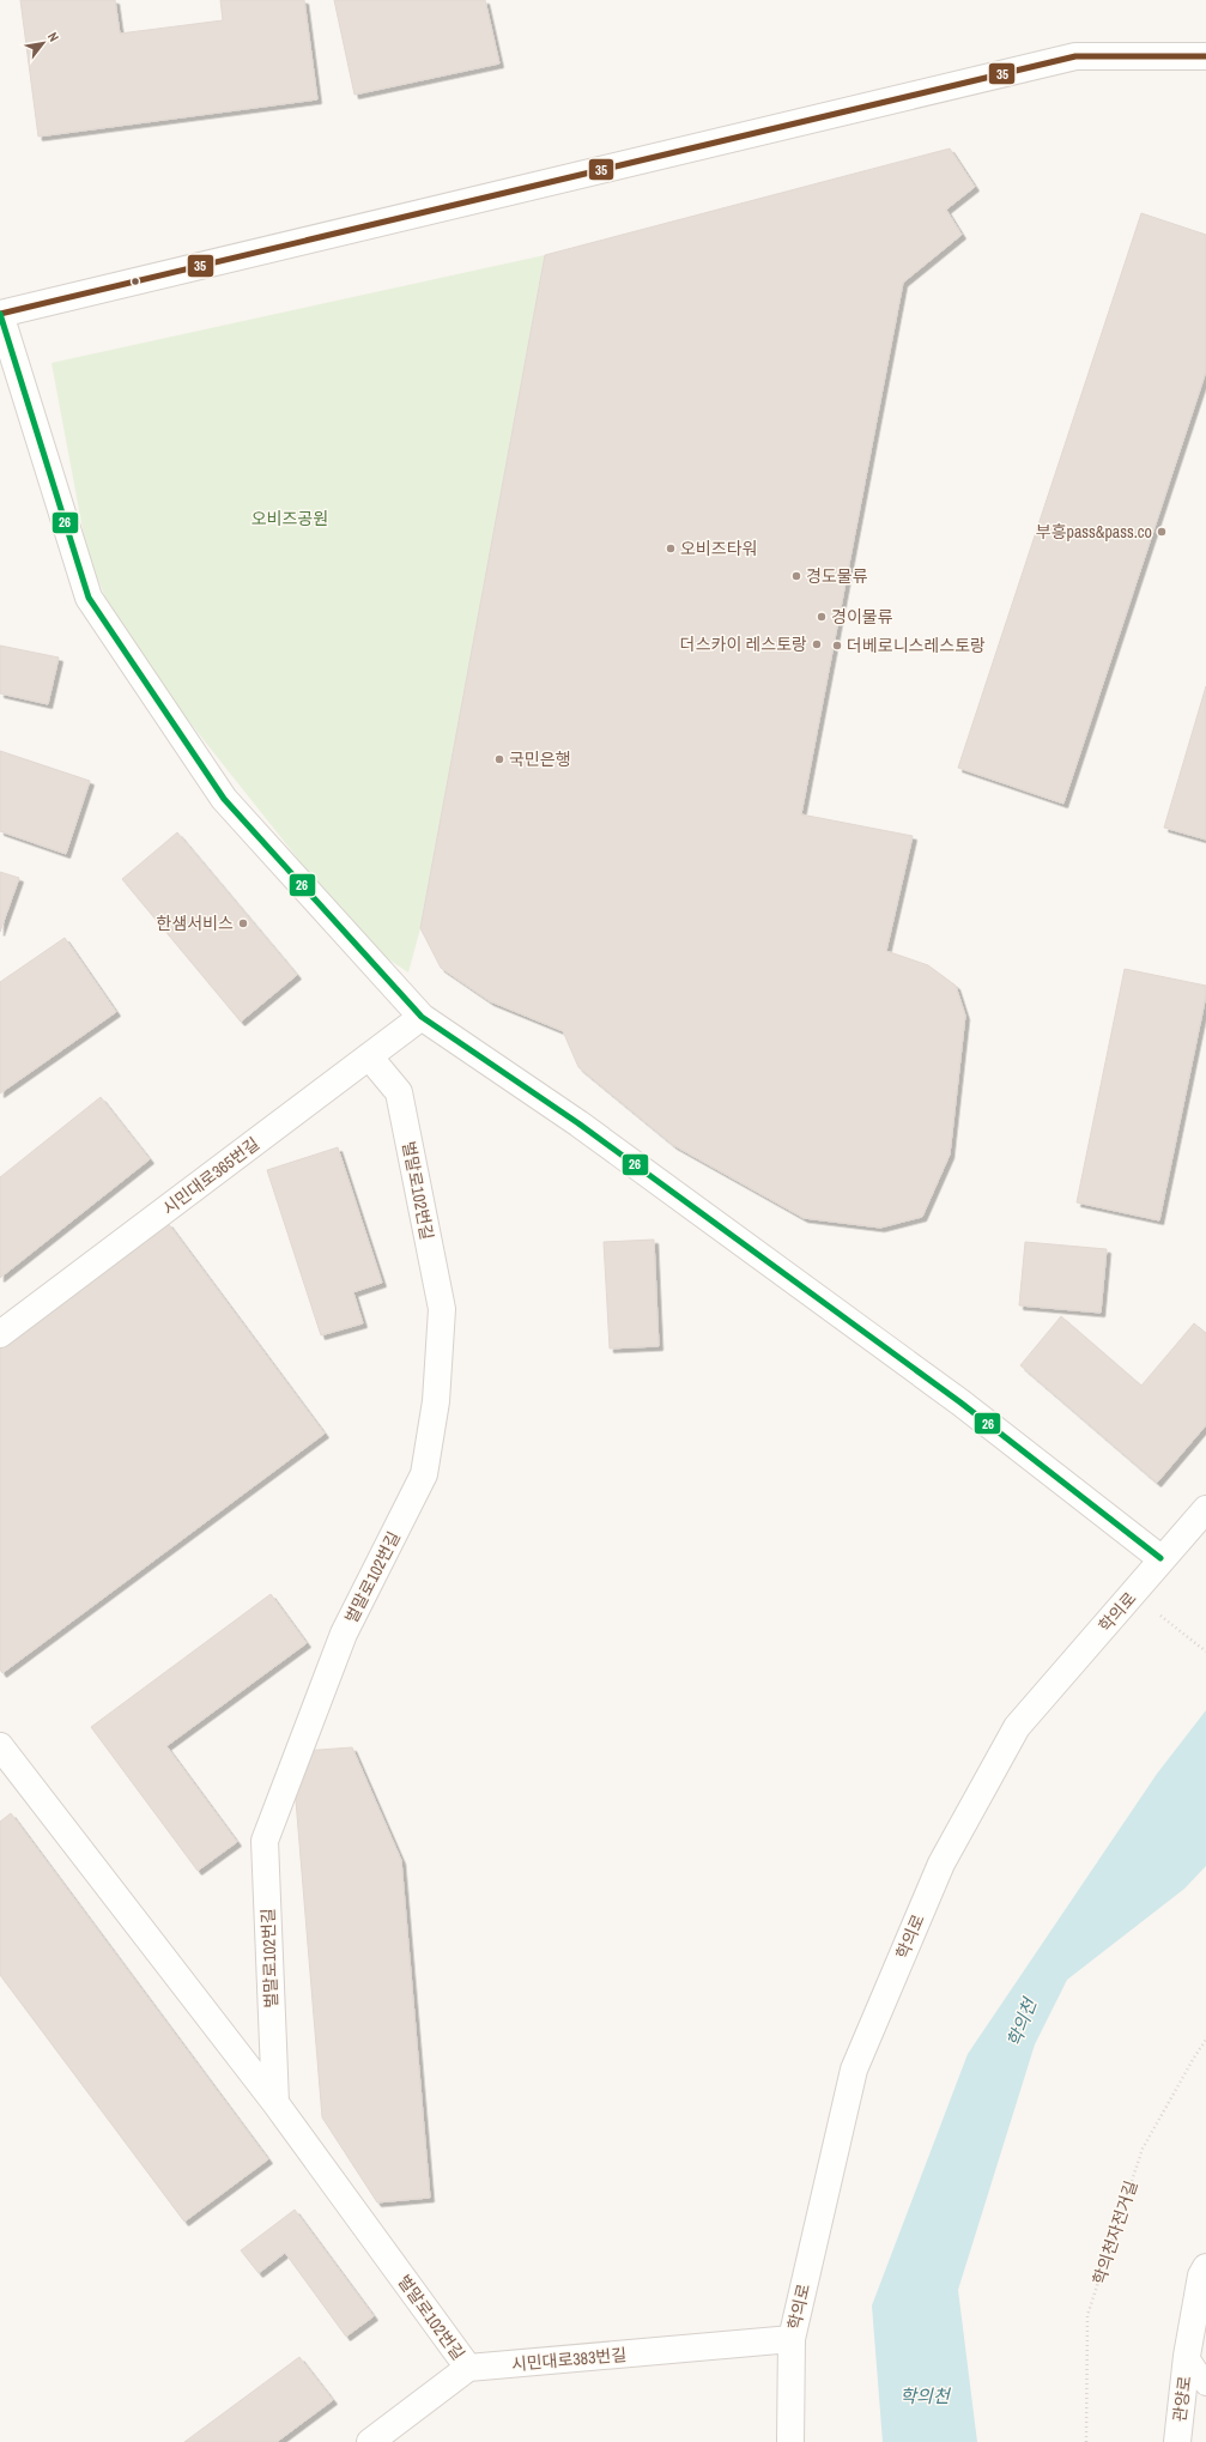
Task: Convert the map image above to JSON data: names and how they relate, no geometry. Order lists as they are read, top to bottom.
{
  "streets": {
    "street": [
      "시민대로365번길",
      "벌말로102번길",
      "학의로",
      "시민대로383번길",
      "관양로"
    ],
    "path": ["학의천자전거길"]
  },
  "crossings": [
    ["시민대로365번길", "벌말로102번길"],
    ["벌말로102번길", "시민대로383번길"],
    ["학의로", "시민대로383번길"]
  ],
  "water": ["학의천"],
  "parks": ["오비즈공원"],
  "places": [
    "부흥pass&pass.co",
    "오비즈타워",
    "경도물류",
    "경이물류",
    "더스카이 레스토랑",
    "더베로니스레스토랑",
    "국민은행",
    "한샘서비스"
  ],
  "lines": ["transit line 35", "transit line 26"],
  "north": "top right"
}
